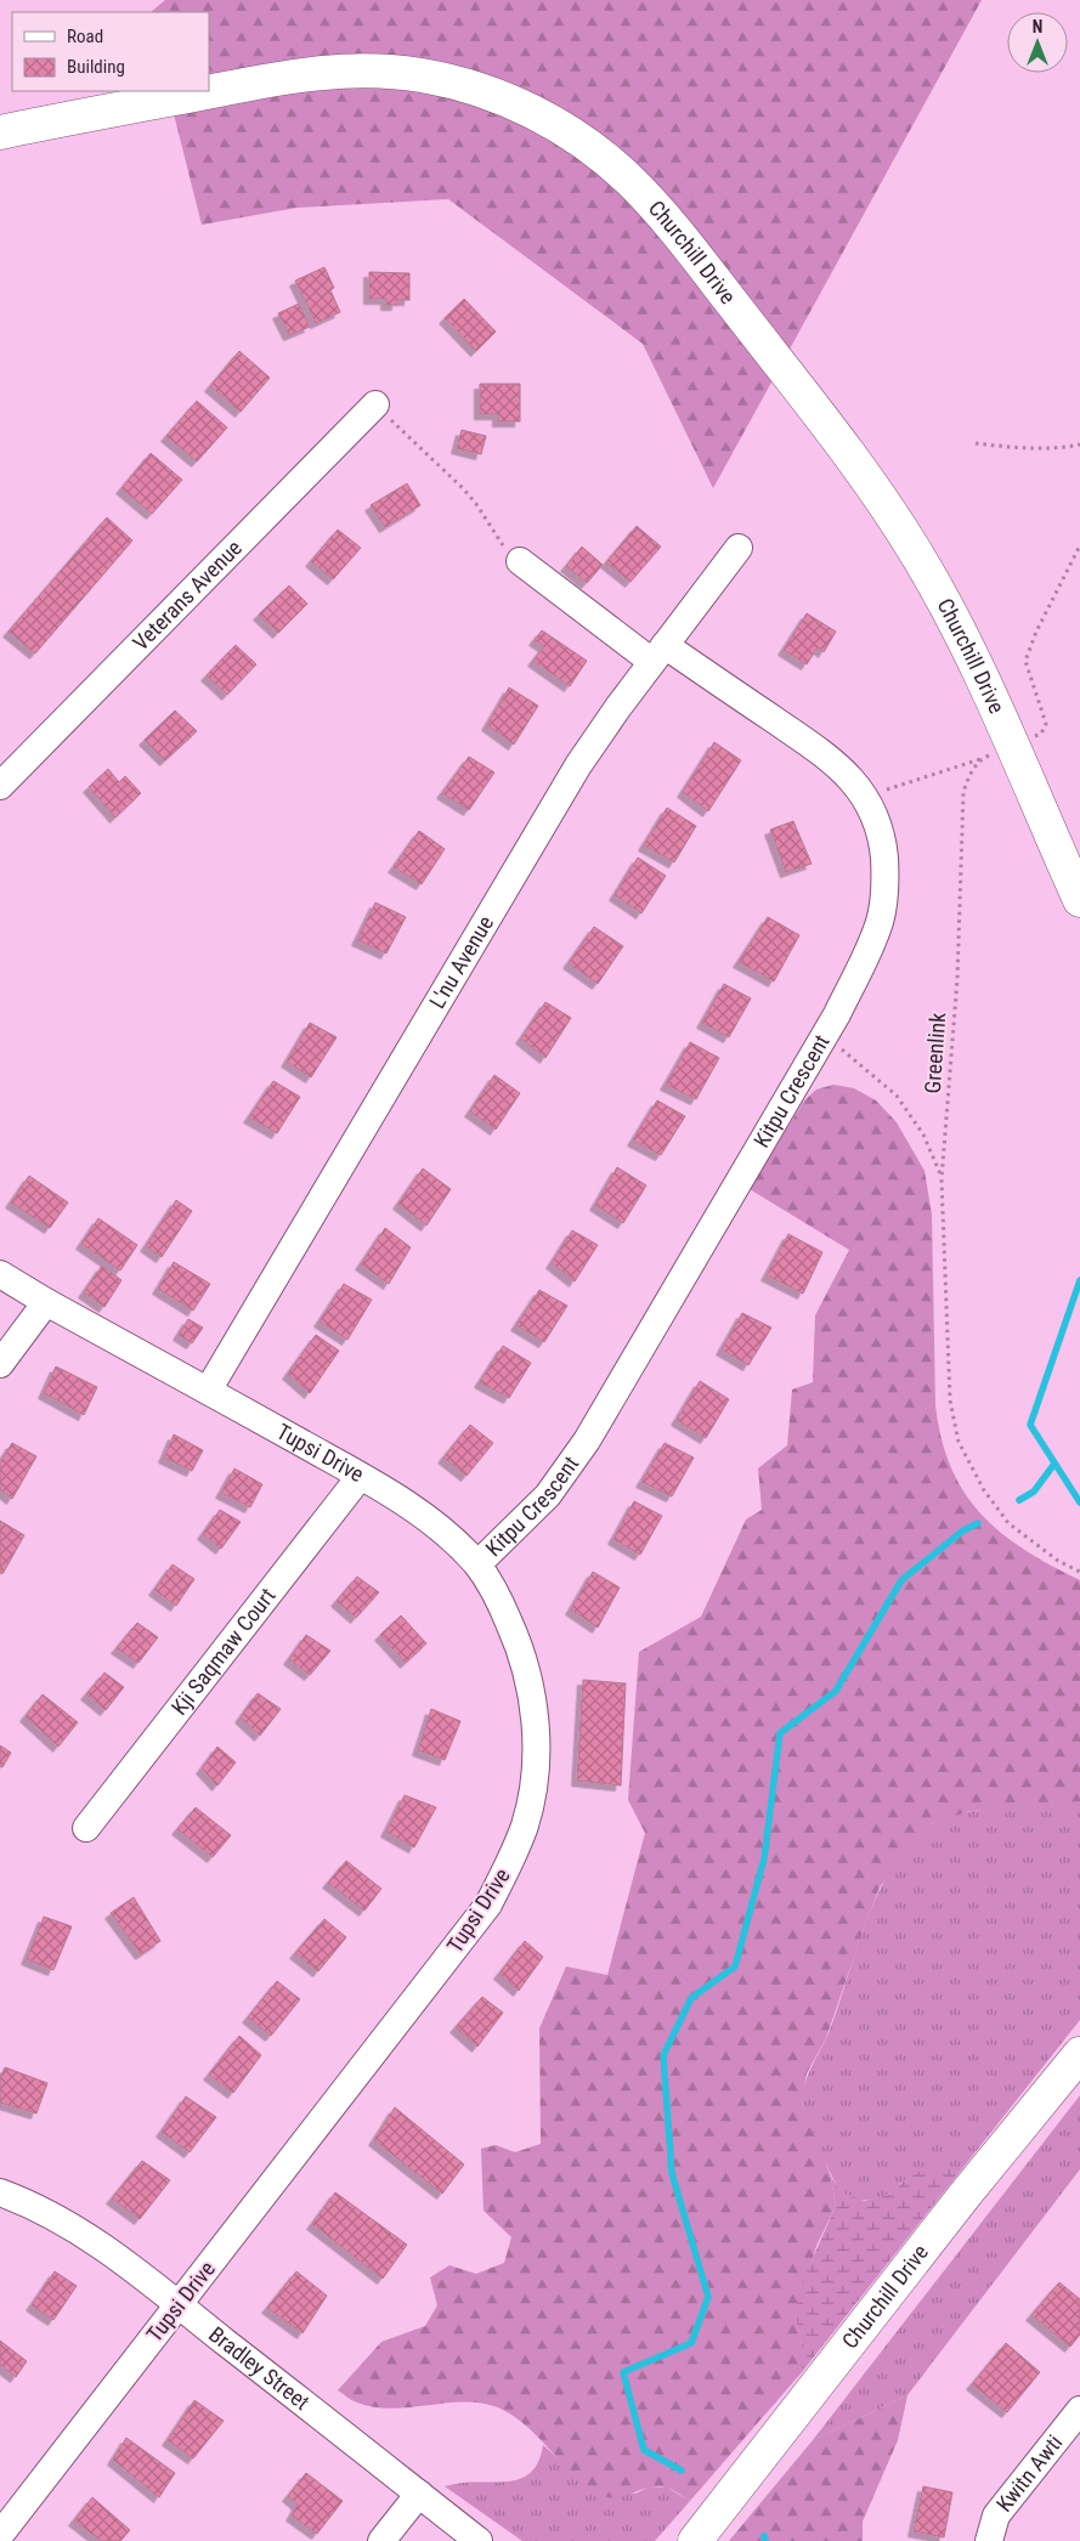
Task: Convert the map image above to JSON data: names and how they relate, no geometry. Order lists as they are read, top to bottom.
{
  "streets": {
    "main road": ["Churchill Drive"],
    "street": [
      "Veterans Avenue",
      "L'nu Avenue",
      "Kitpu Crescent",
      "Tupsi Drive",
      "Kji Saqmaw Court",
      "Bradley Street",
      "Kwitn Awti"
    ],
    "path": ["Greenlink"]
  },
  "crossings": [
    ["L'nu Avenue", "Kitpu Crescent"],
    ["L'nu Avenue", "Tupsi Drive"],
    ["Kitpu Crescent", "Tupsi Drive"],
    ["Tupsi Drive", "Kji Saqmaw Court"],
    ["Tupsi Drive", "Bradley Street"]
  ],
  "legend": ["Road", "Building"],
  "north": "top"
}
